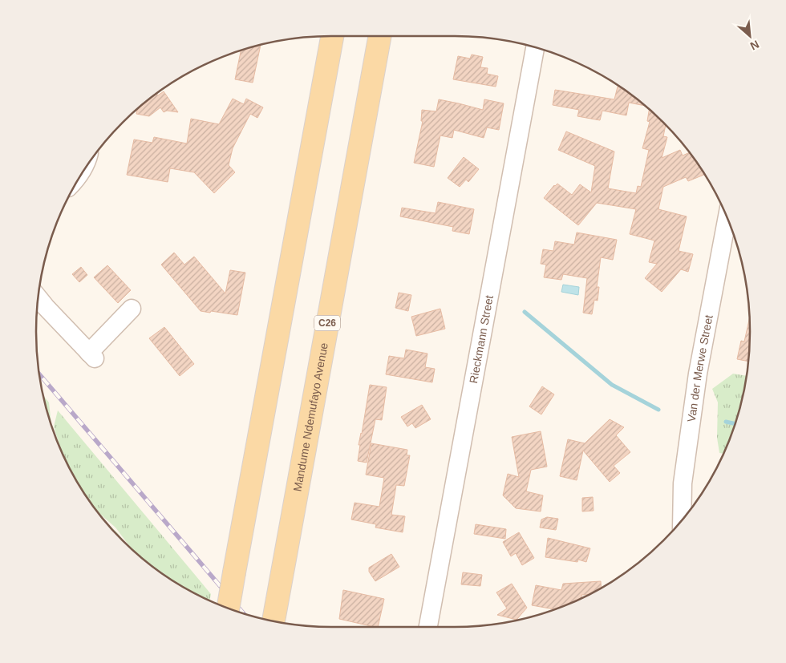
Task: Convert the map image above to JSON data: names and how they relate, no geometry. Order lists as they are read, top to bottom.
{
  "streets": {
    "main road": ["C26", "Mandume Ndemufayo Avenue"],
    "street": ["Rieckmann Street", "Van der Merwe Street"]
  },
  "north": "bottom right"
}
